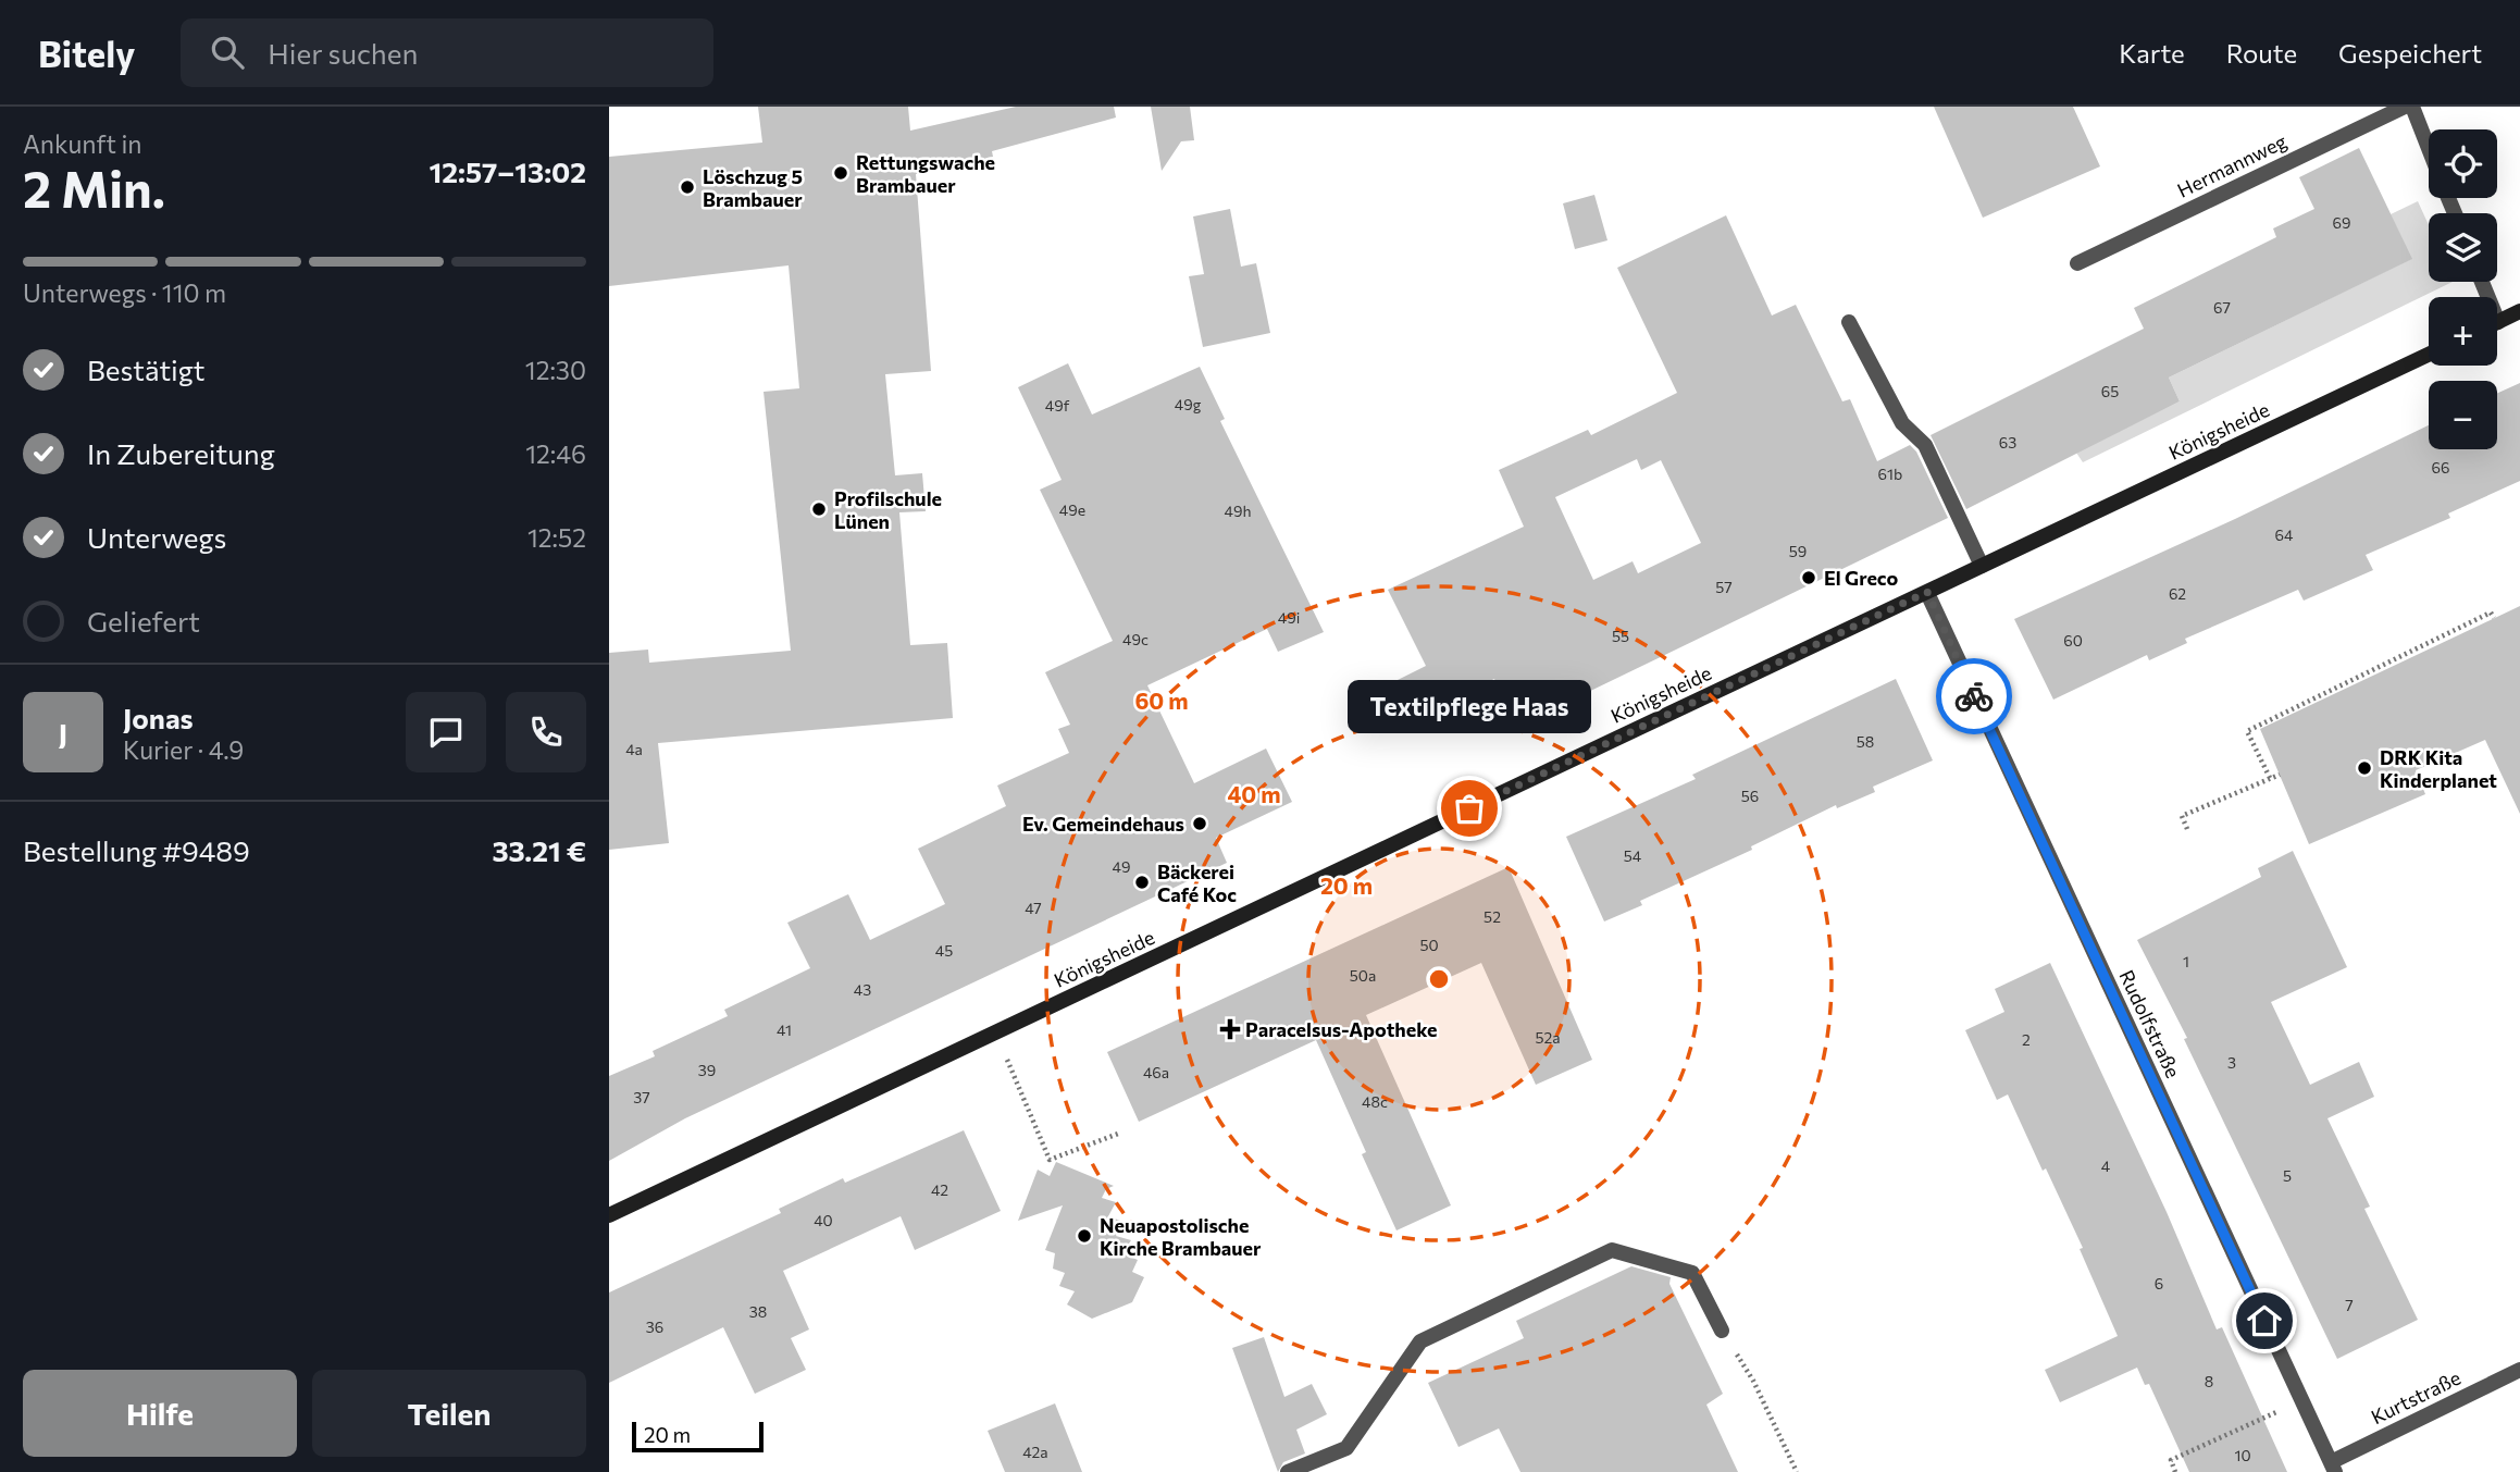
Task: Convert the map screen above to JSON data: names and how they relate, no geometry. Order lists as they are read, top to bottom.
{
  "streets": {
    "main road": ["Königsheide"],
    "street": ["Hermannweg", "Rudolfstraße", "Kurtstraße"]
  },
  "crossings": [
    ["Königsheide", "Rudolfstraße"],
    ["Rudolfstraße", "Kurtstraße"]
  ],
  "places": {
    "other": [
      "Rettungswache Brambauer",
      "Löschzug 5 Brambauer",
      "Profilschule Lünen",
      "El Greco",
      "DRK Kita Kinderplanet",
      "Textilpflege Haas",
      "Ev. Gemeindehaus",
      "Bäckerei Café Koc",
      "Neuapostolische Kirche Brambauer"
    ],
    "health": ["Paracelsus-Apotheke"]
  },
  "house_numbers": [
    "69",
    "67",
    "65",
    "49g",
    "49f",
    "63",
    "66",
    "61b",
    "49e",
    "49h",
    "64",
    "59",
    "57",
    "62",
    "49i",
    "55",
    "49c",
    "60",
    "58",
    "4a",
    "56",
    "54",
    "49",
    "47",
    "52",
    "50",
    "45",
    "1",
    "50a",
    "43",
    "41",
    "52a",
    "2",
    "3",
    "39",
    "46a",
    "37",
    "48c",
    "4",
    "5",
    "42",
    "40",
    "6",
    "7",
    "38",
    "36",
    "8",
    "42a",
    "10"
  ],
  "scale_bar": "20 m",
  "page": {
    "header": "Bitely",
    "search": "Hier suchen",
    "nav": ["Karte", "Route", "Gespeichert"],
    "heading": ["2 Min.", "Ankunft in", "12:57–13:02"],
    "panel": [
      "Jonas",
      "Kurier · 4.9",
      "Bestellung #9489",
      "33.21 €"
    ],
    "map_buttons": ["+", "−"],
    "bar": "Unterwegs · 110 m",
    "list": [
      ["Bestätigt", "12:30"],
      ["In Zubereitung", "12:46"],
      ["Unterwegs", "12:52"],
      "Geliefert"
    ],
    "bubble": "Textilpflege Haas",
    "round": "J",
    "buttons": ["Hilfe", "Teilen"],
    "scale": "20 m"
  },
  "rings": ["60 m", "40 m", "20 m"]
}
